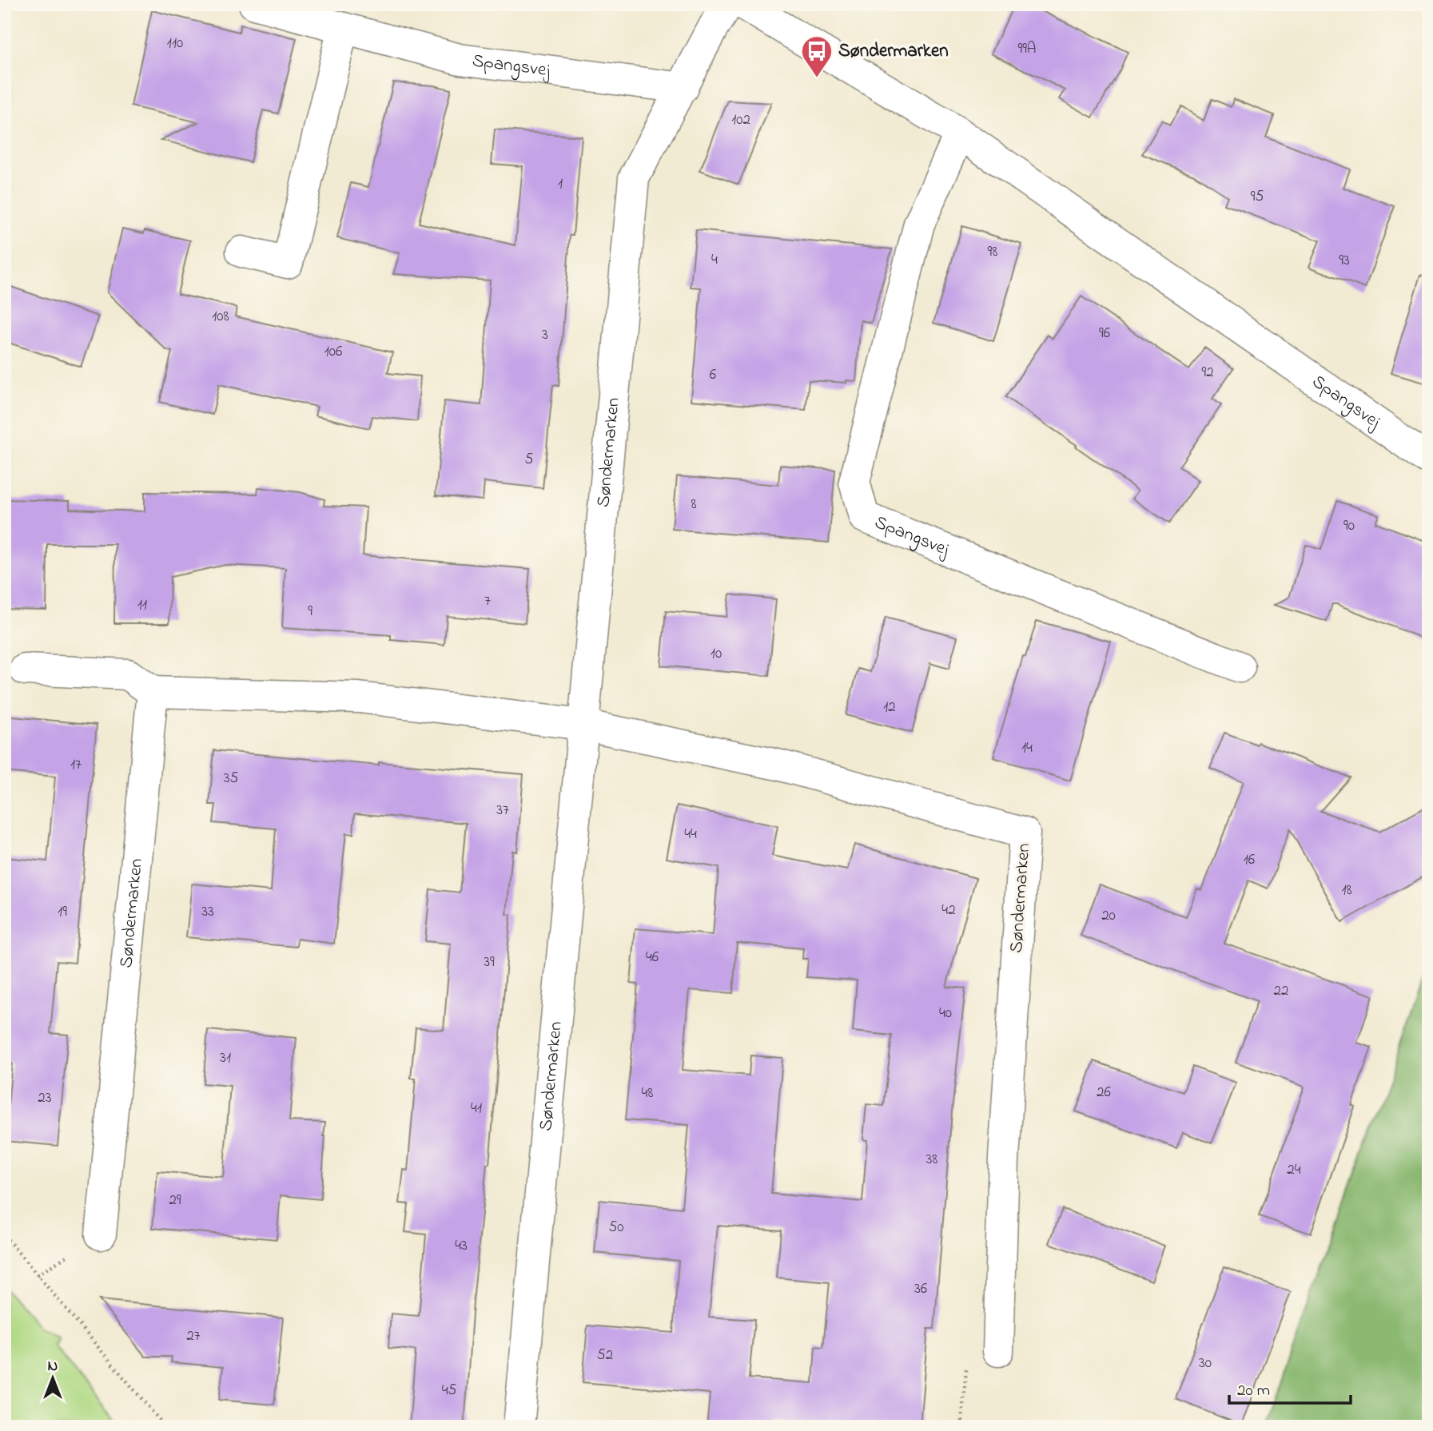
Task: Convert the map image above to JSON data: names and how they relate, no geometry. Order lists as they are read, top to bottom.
{
  "streets": {
    "street": ["Spangsvej", "Søndermarken"]
  },
  "crossings": [
    ["Spangsvej", "Søndermarken"]
  ],
  "places": {
    "bus stop": ["Søndermarken"]
  },
  "house_numbers": [
    "110",
    "99A",
    "102",
    "1",
    "95",
    "98",
    "4",
    "93",
    "108",
    "96",
    "3",
    "106",
    "92",
    "6",
    "5",
    "8",
    "90",
    "7",
    "11",
    "9",
    "10",
    "12",
    "14",
    "17",
    "35",
    "37",
    "44",
    "16",
    "18",
    "42",
    "19",
    "33",
    "20",
    "46",
    "39",
    "22",
    "40",
    "31",
    "26",
    "48",
    "23",
    "41",
    "38",
    "24",
    "29",
    "50",
    "43",
    "36",
    "27",
    "52",
    "30",
    "45"
  ],
  "scale_bar": "20 m",
  "north": "top"
}
